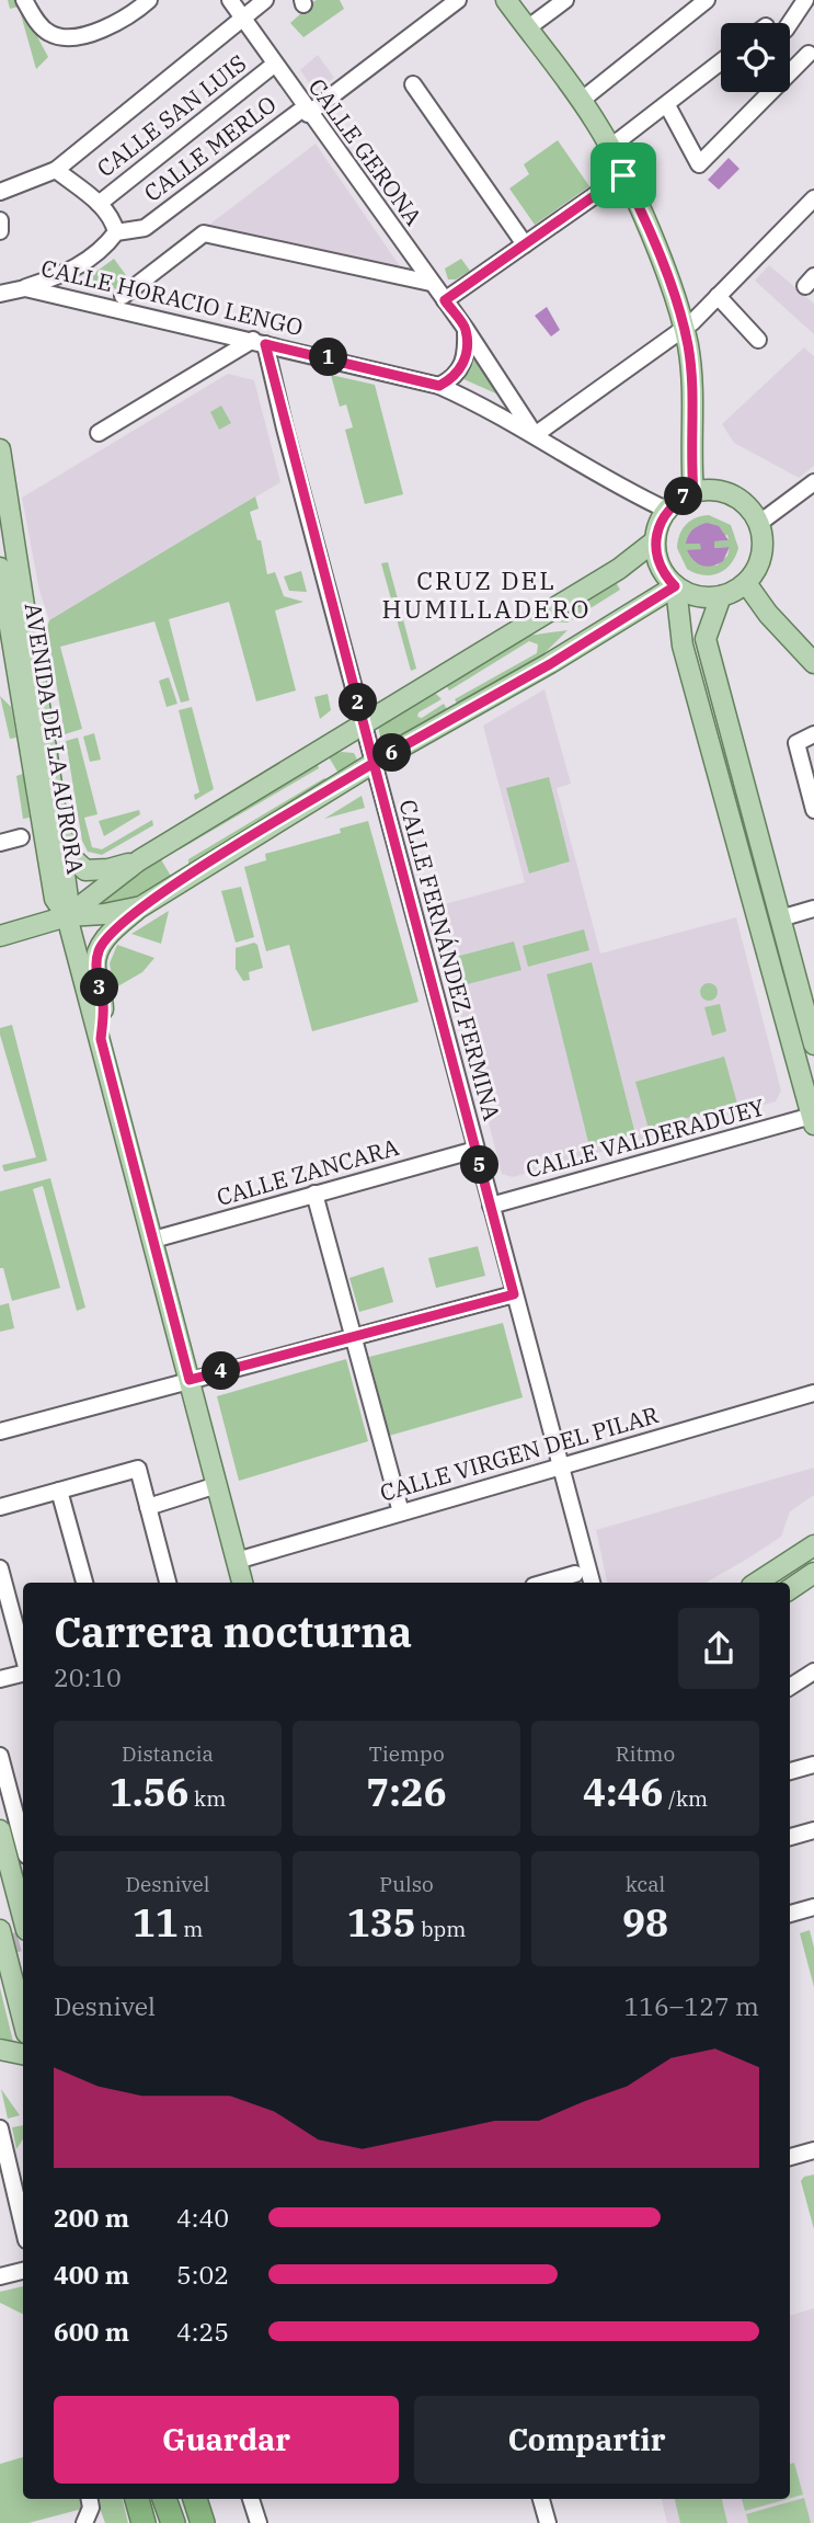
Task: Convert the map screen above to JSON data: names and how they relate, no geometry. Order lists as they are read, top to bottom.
{
  "streets": {
    "main road": ["AVENIDA DE LA AURORA"],
    "street": [
      "CALLE SAN LUIS",
      "CALLE MERLO",
      "CALLE GERONA",
      "CALLE HORACIO LENGO",
      "CALLE FERNÁNDEZ FERMINA",
      "CALLE VALDERADUEY",
      "CALLE ZANCARA",
      "CALLE VIRGEN DEL PILAR"
    ]
  },
  "crossings": [
    ["CALLE SAN LUIS", "CALLE GERONA"],
    ["CALLE MERLO", "CALLE GERONA"],
    ["CALLE MERLO", "CALLE HORACIO LENGO"],
    ["CALLE GERONA", "CALLE HORACIO LENGO"],
    ["CALLE HORACIO LENGO", "CALLE FERNÁNDEZ FERMINA"],
    ["CALLE FERNÁNDEZ FERMINA", "CALLE VALDERADUEY"],
    ["CALLE FERNÁNDEZ FERMINA", "CALLE ZANCARA"],
    ["CALLE FERNÁNDEZ FERMINA", "CALLE VIRGEN DEL PILAR"]
  ],
  "districts": ["CRUZ DEL HUMILLADERO"],
  "page": {
    "pins": [
      "1",
      "7",
      "2",
      "6",
      "3",
      "5",
      "4"
    ],
    "heading": ["Carrera nocturna", "20:10"],
    "stats": [
      ["Distancia", "1.56 km"],
      ["Tiempo", "7:26"],
      ["Ritmo", "4:46 /km"],
      ["Desnivel", "11 m"],
      ["Pulso", "135 bpm"],
      ["kcal", "98"]
    ],
    "chart": ["Desnivel", "116–127 m"],
    "list": [
      {
        "name": "200 m",
        "note": "4:40"
      },
      {
        "name": "400 m",
        "note": "5:02"
      },
      {
        "name": "600 m",
        "note": "4:25"
      }
    ],
    "buttons": ["Guardar", "Compartir"]
  }
}
